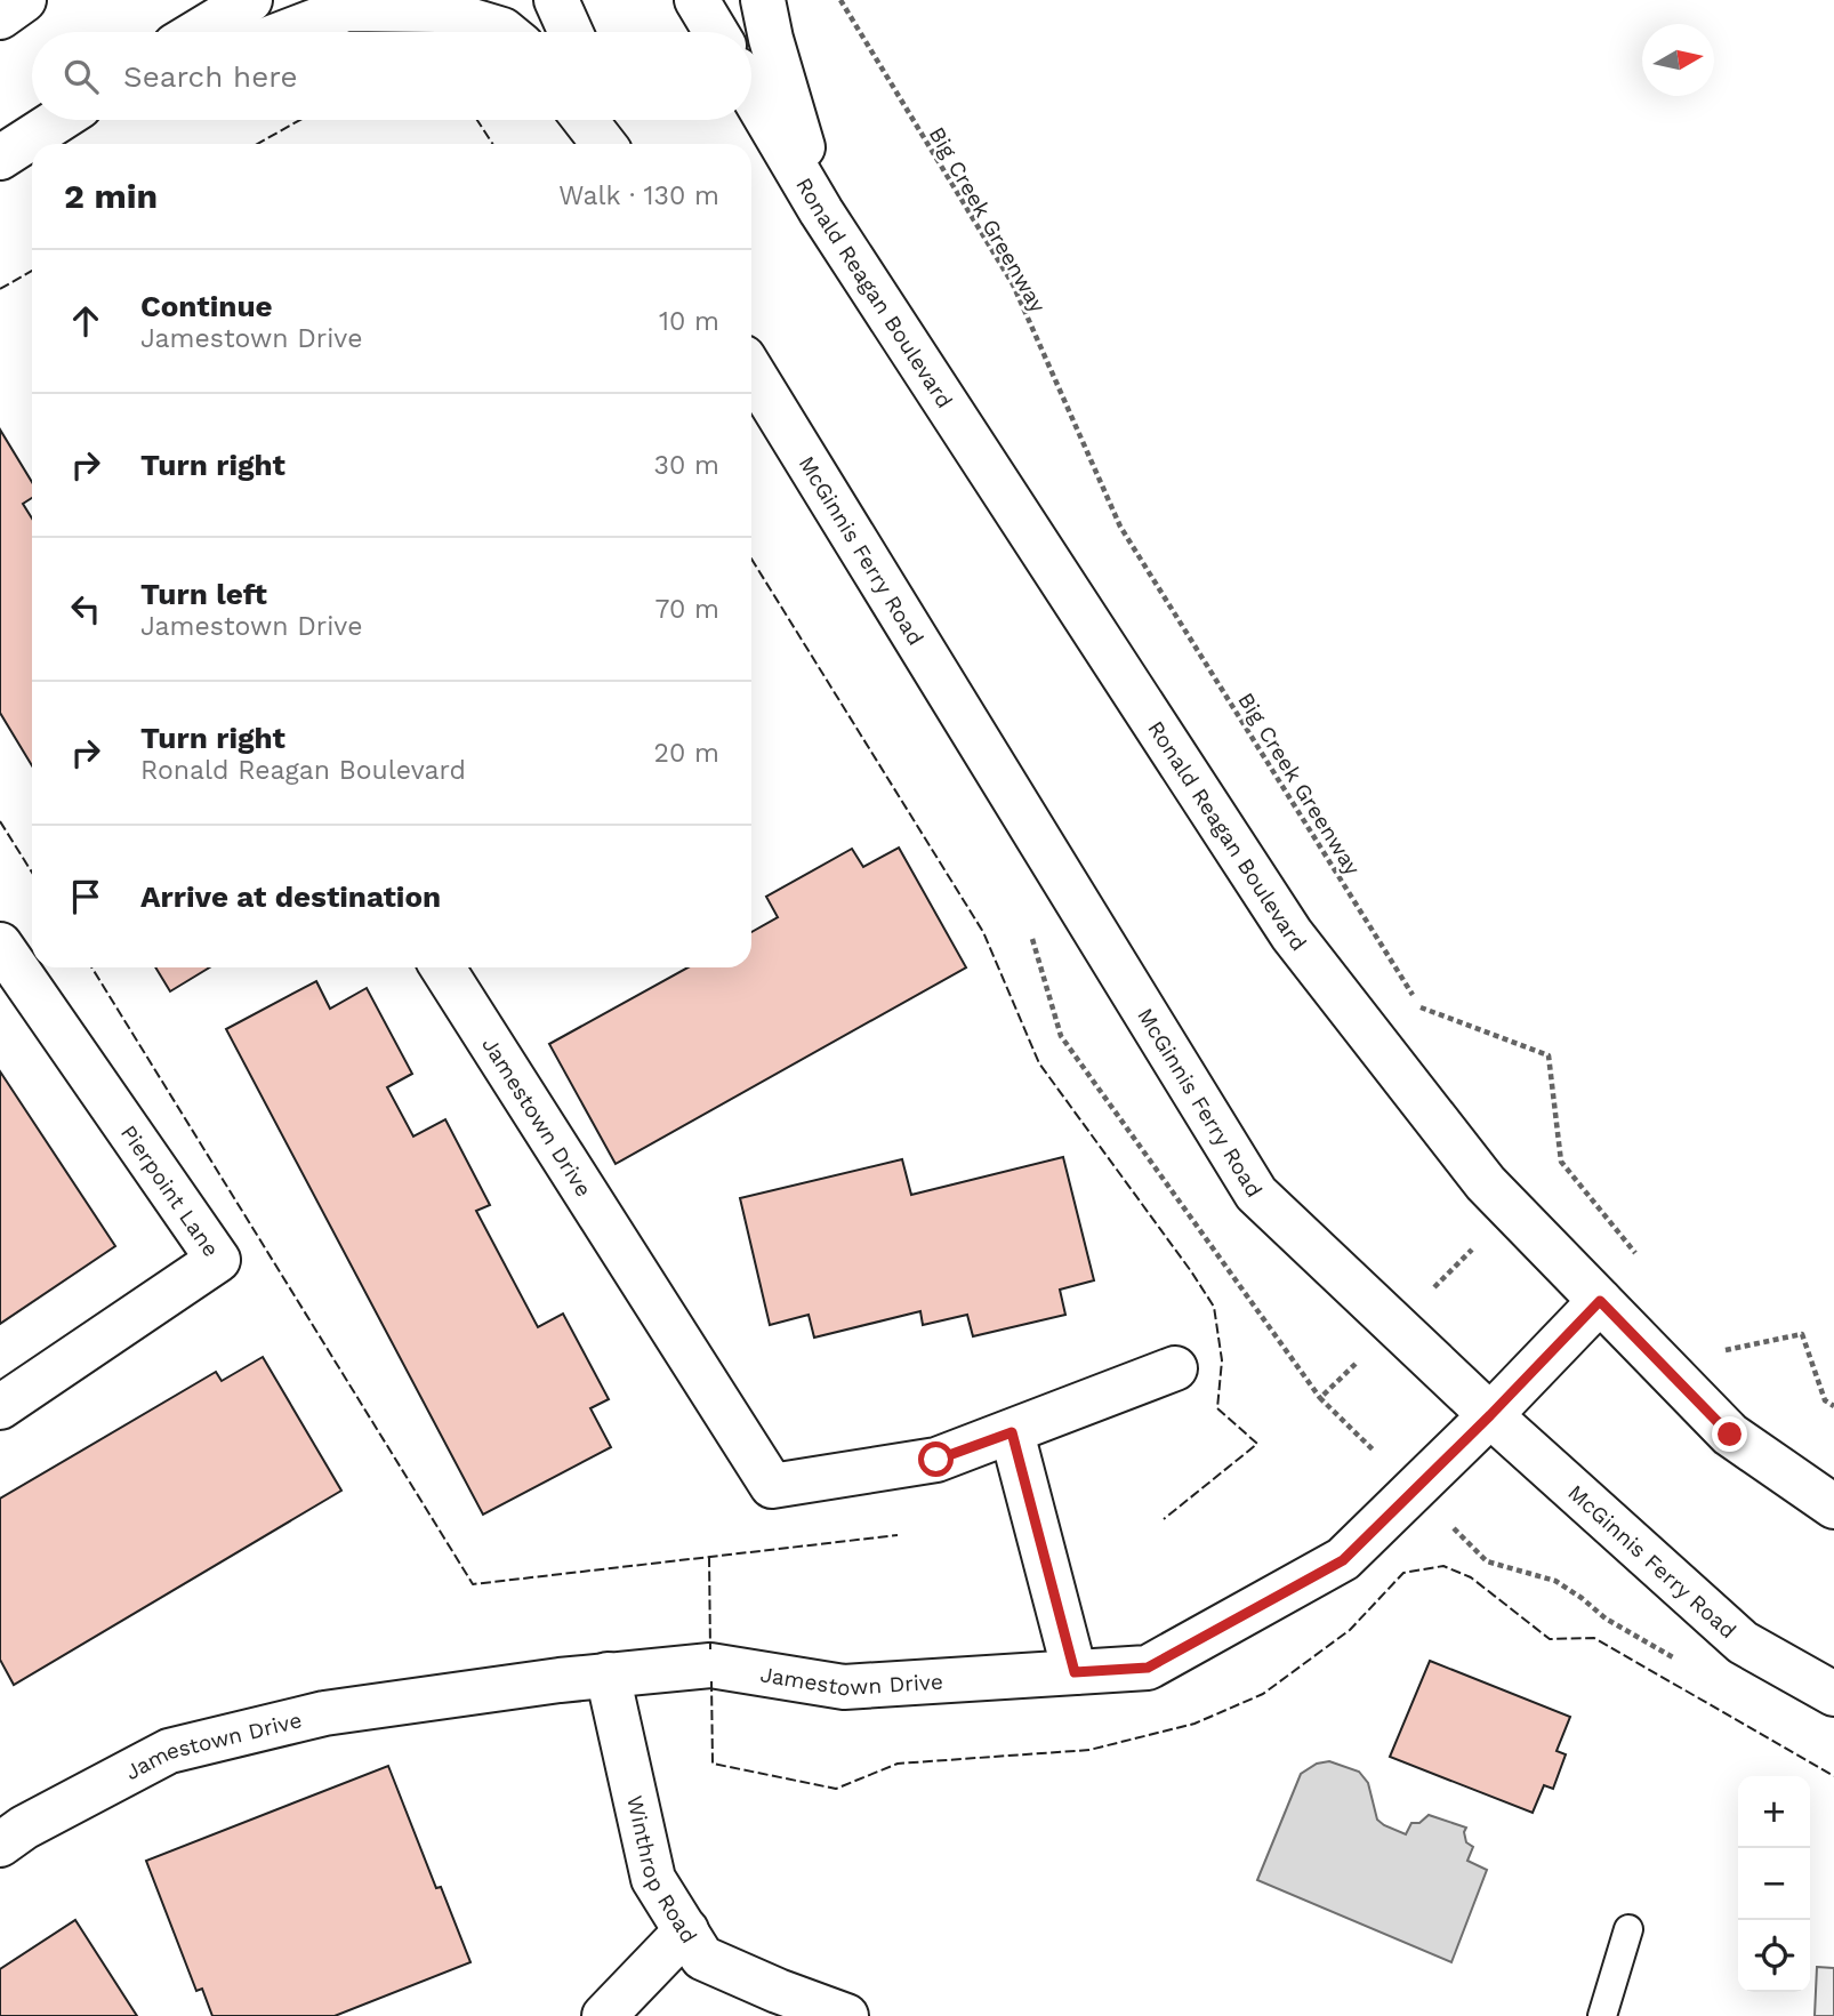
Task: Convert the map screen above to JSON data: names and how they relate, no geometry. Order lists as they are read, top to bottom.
{
  "streets": {
    "main road": [
      "Ronald Reagan Boulevard",
      "McGinnis Ferry Road",
      "Jamestown Drive",
      "Pierpoint Lane",
      "Winthrop Road"
    ],
    "path": ["Big Creek Greenway"]
  },
  "crossings": [
    ["Ronald Reagan Boulevard", "Jamestown Drive"],
    ["McGinnis Ferry Road", "Jamestown Drive"],
    ["Jamestown Drive", "Winthrop Road"]
  ],
  "north": "right",
  "page": {
    "search": "Search here",
    "heading": ["2 min", "Walk · 130 m"],
    "list": [
      ["Continue", "Jamestown Drive", "10 m"],
      ["Turn right", "30 m"],
      ["Turn left", "Jamestown Drive", "70 m"],
      ["Turn right", "Ronald Reagan Boulevard", "20 m"],
      "Arrive at destination"
    ],
    "map_buttons": ["+", "−"]
  }
}
